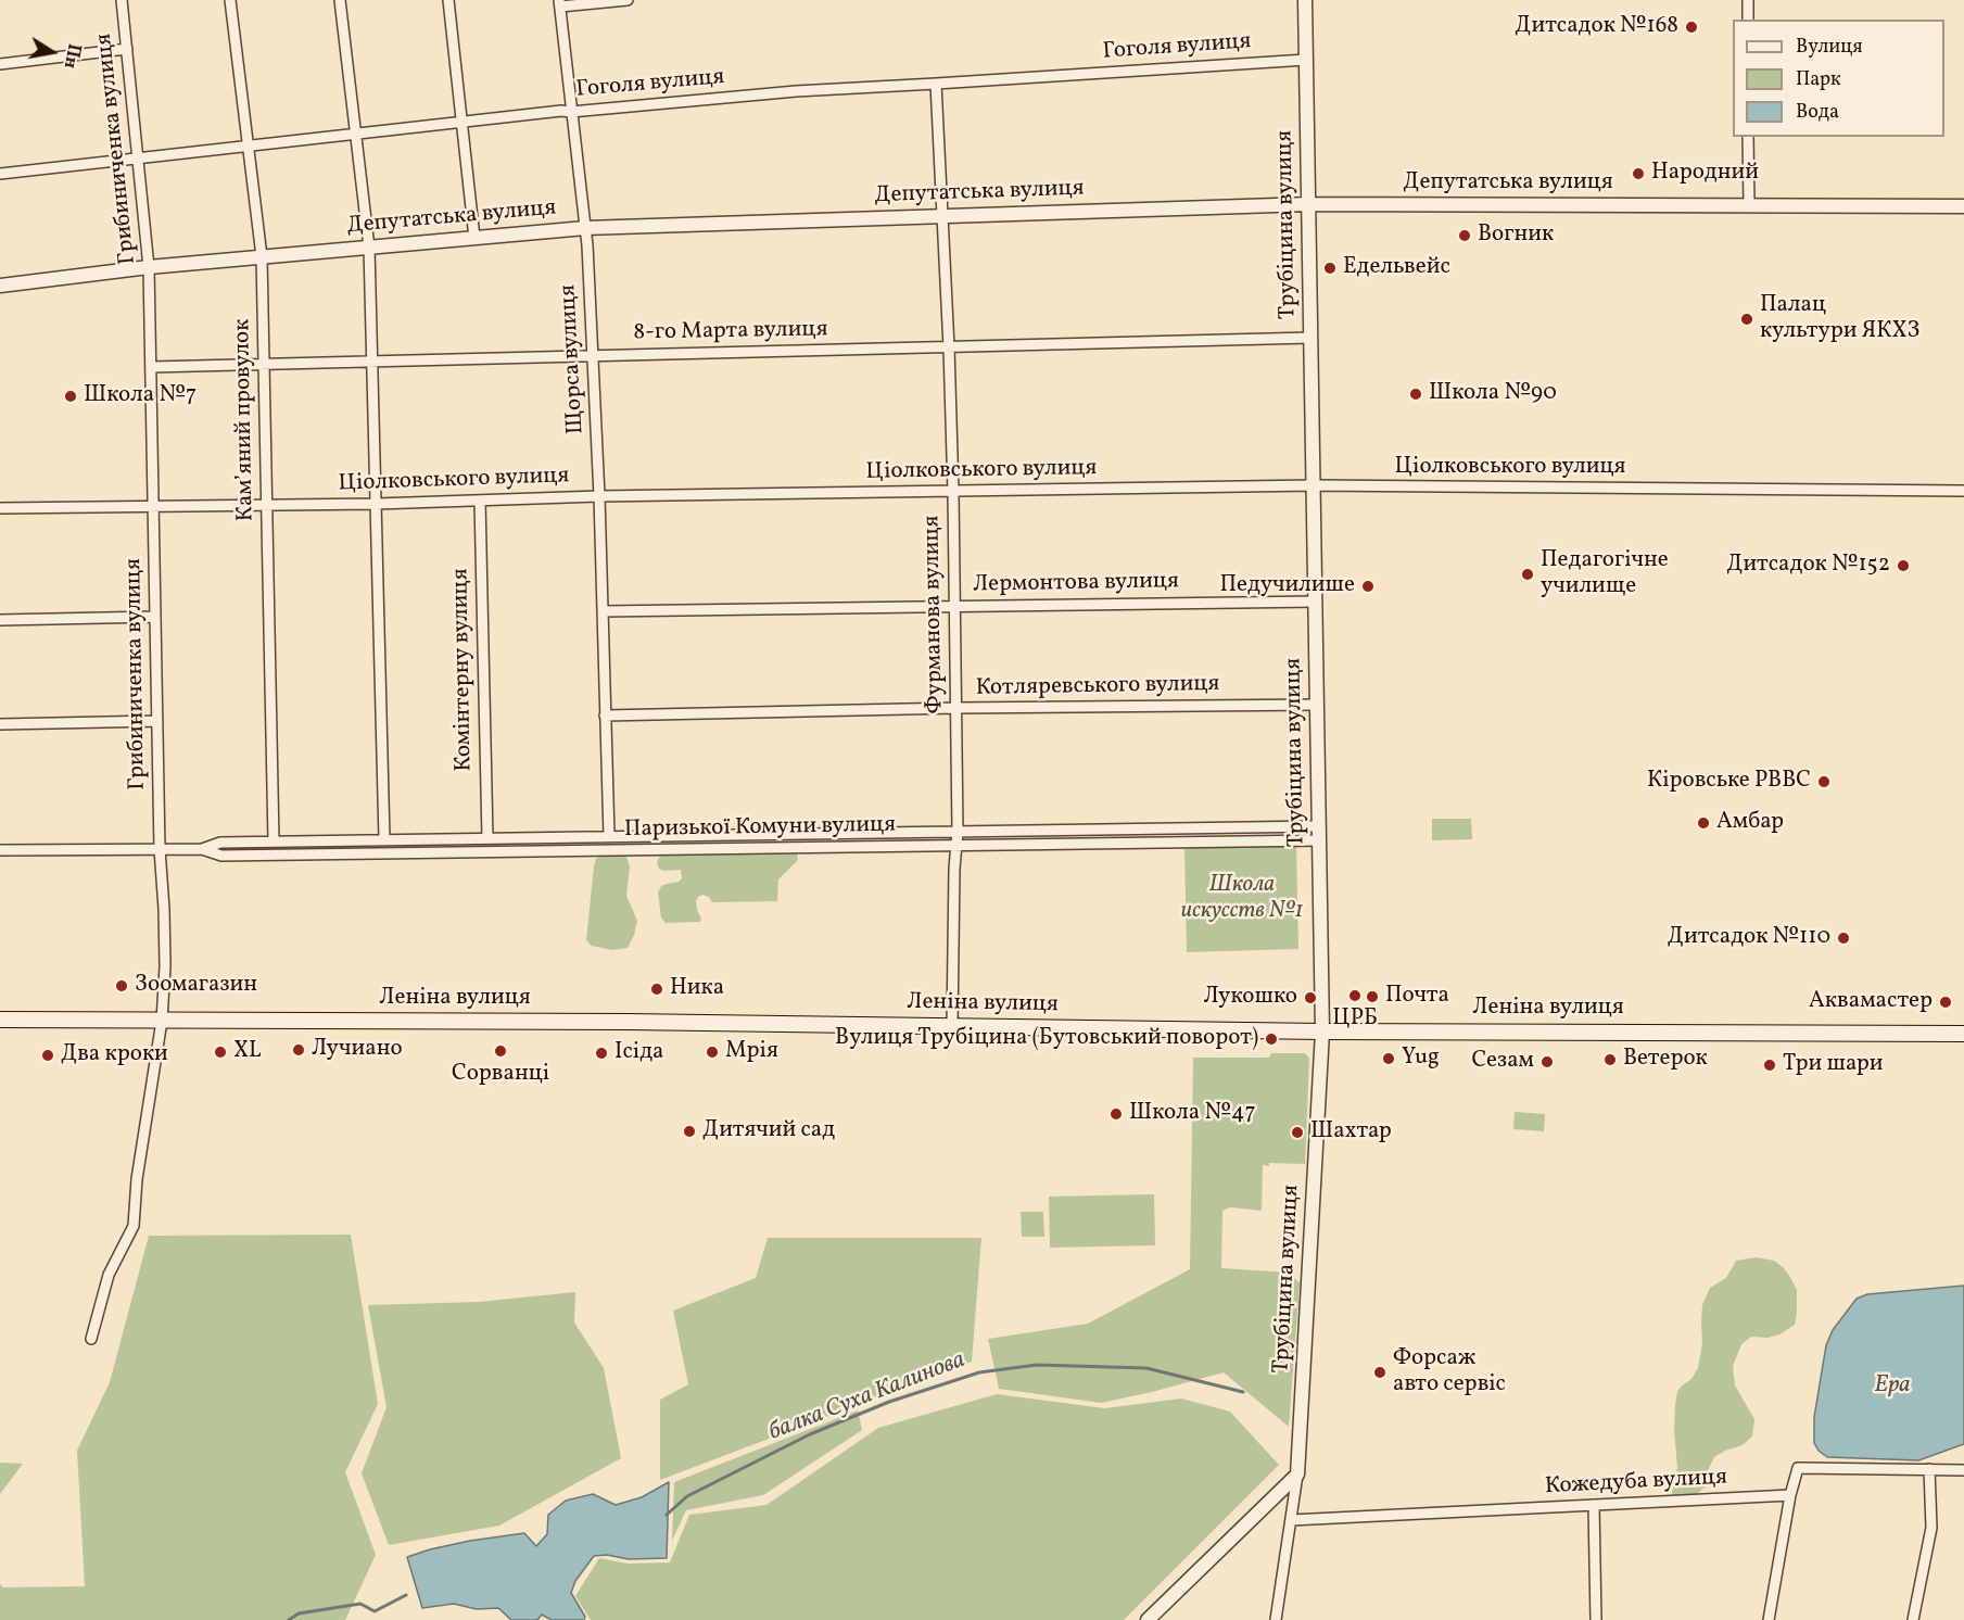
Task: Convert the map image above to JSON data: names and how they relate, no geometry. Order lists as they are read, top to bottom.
{
  "streets": {
    "main road": ["Леніна вулиця"],
    "street": [
      "Гоголя вулиця",
      "Грибиниченка вулиця",
      "Депутатська вулиця",
      "Трубіцина вулиця",
      "8-го Марта вулиця",
      "Щорса вулиця",
      "Кам’яний провулок",
      "Ціолковського вулиця",
      "Лермонтова вулиця",
      "Фурманова вулиця",
      "Комінтерну вулиця",
      "Котляревського вулиця",
      "Паризької Комуни вулиця",
      "Кожедуба вулиця"
    ]
  },
  "crossings": [
    ["Гоголя вулиця", "Грибиниченка вулиця"],
    ["Гоголя вулиця", "Трубіцина вулиця"],
    ["Гоголя вулиця", "Щорса вулиця"],
    ["Гоголя вулиця", "Кам’яний провулок"],
    ["Гоголя вулиця", "Фурманова вулиця"],
    ["Грибиниченка вулиця", "Депутатська вулиця"],
    ["Грибиниченка вулиця", "8-го Марта вулиця"],
    ["Грибиниченка вулиця", "Ціолковського вулиця"],
    ["Грибиниченка вулиця", "Паризької Комуни вулиця"],
    ["Грибиниченка вулиця", "Леніна вулиця"],
    ["Депутатська вулиця", "Трубіцина вулиця"],
    ["Депутатська вулиця", "Щорса вулиця"],
    ["Депутатська вулиця", "Кам’яний провулок"],
    ["Депутатська вулиця", "Фурманова вулиця"],
    ["Трубіцина вулиця", "8-го Марта вулиця"],
    ["Трубіцина вулиця", "Ціолковського вулиця"],
    ["Трубіцина вулиця", "Лермонтова вулиця"],
    ["Трубіцина вулиця", "Котляревського вулиця"],
    ["Трубіцина вулиця", "Паризької Комуни вулиця"],
    ["Трубіцина вулиця", "Леніна вулиця"],
    ["Трубіцина вулиця", "Кожедуба вулиця"],
    ["8-го Марта вулиця", "Щорса вулиця"],
    ["8-го Марта вулиця", "Кам’яний провулок"],
    ["8-го Марта вулиця", "Фурманова вулиця"],
    ["Щорса вулиця", "Ціолковського вулиця"],
    ["Щорса вулиця", "Лермонтова вулиця"],
    ["Щорса вулиця", "Котляревського вулиця"],
    ["Щорса вулиця", "Паризької Комуни вулиця"],
    ["Кам’яний провулок", "Ціолковського вулиця"],
    ["Кам’яний провулок", "Паризької Комуни вулиця"],
    ["Ціолковського вулиця", "Фурманова вулиця"],
    ["Ціолковського вулиця", "Комінтерну вулиця"],
    ["Лермонтова вулиця", "Фурманова вулиця"],
    ["Фурманова вулиця", "Котляревського вулиця"],
    ["Фурманова вулиця", "Паризької Комуни вулиця"],
    ["Фурманова вулиця", "Леніна вулиця"],
    ["Комінтерну вулиця", "Паризької Комуни вулиця"]
  ],
  "water": ["Ера", "балка Суха Калинова"],
  "parks": ["Школа искусств №1"],
  "places": [
    "Дитсадок №168",
    "Народний",
    "Вогник",
    "Едельвейс",
    "Палац культури ЯКХЗ",
    "Школа №90",
    "Школа №7",
    "Дитсадок №152",
    "Педагогічне училище",
    "Педучилише",
    "Кіровське РВВС",
    "Амбар",
    "Дитсадок №110",
    "Зоомагазин",
    "Ника",
    "ЦРБ",
    "Почта",
    "Лукошко",
    "Аквамастер",
    "Вулиця Трубіцина (Бутовський поворот)",
    "Лучиано",
    "Сорванці",
    "XL",
    "Мрія",
    "Ісіда",
    "Два кроки",
    "Yug",
    "Ветерок",
    "Сезам",
    "Три шари",
    "Школа №47",
    "Дитячий сад",
    "Шахтар",
    "Форсаж авто сервіс"
  ],
  "legend": ["Вулиця", "Парк", "Вода"],
  "north": "right"
}
